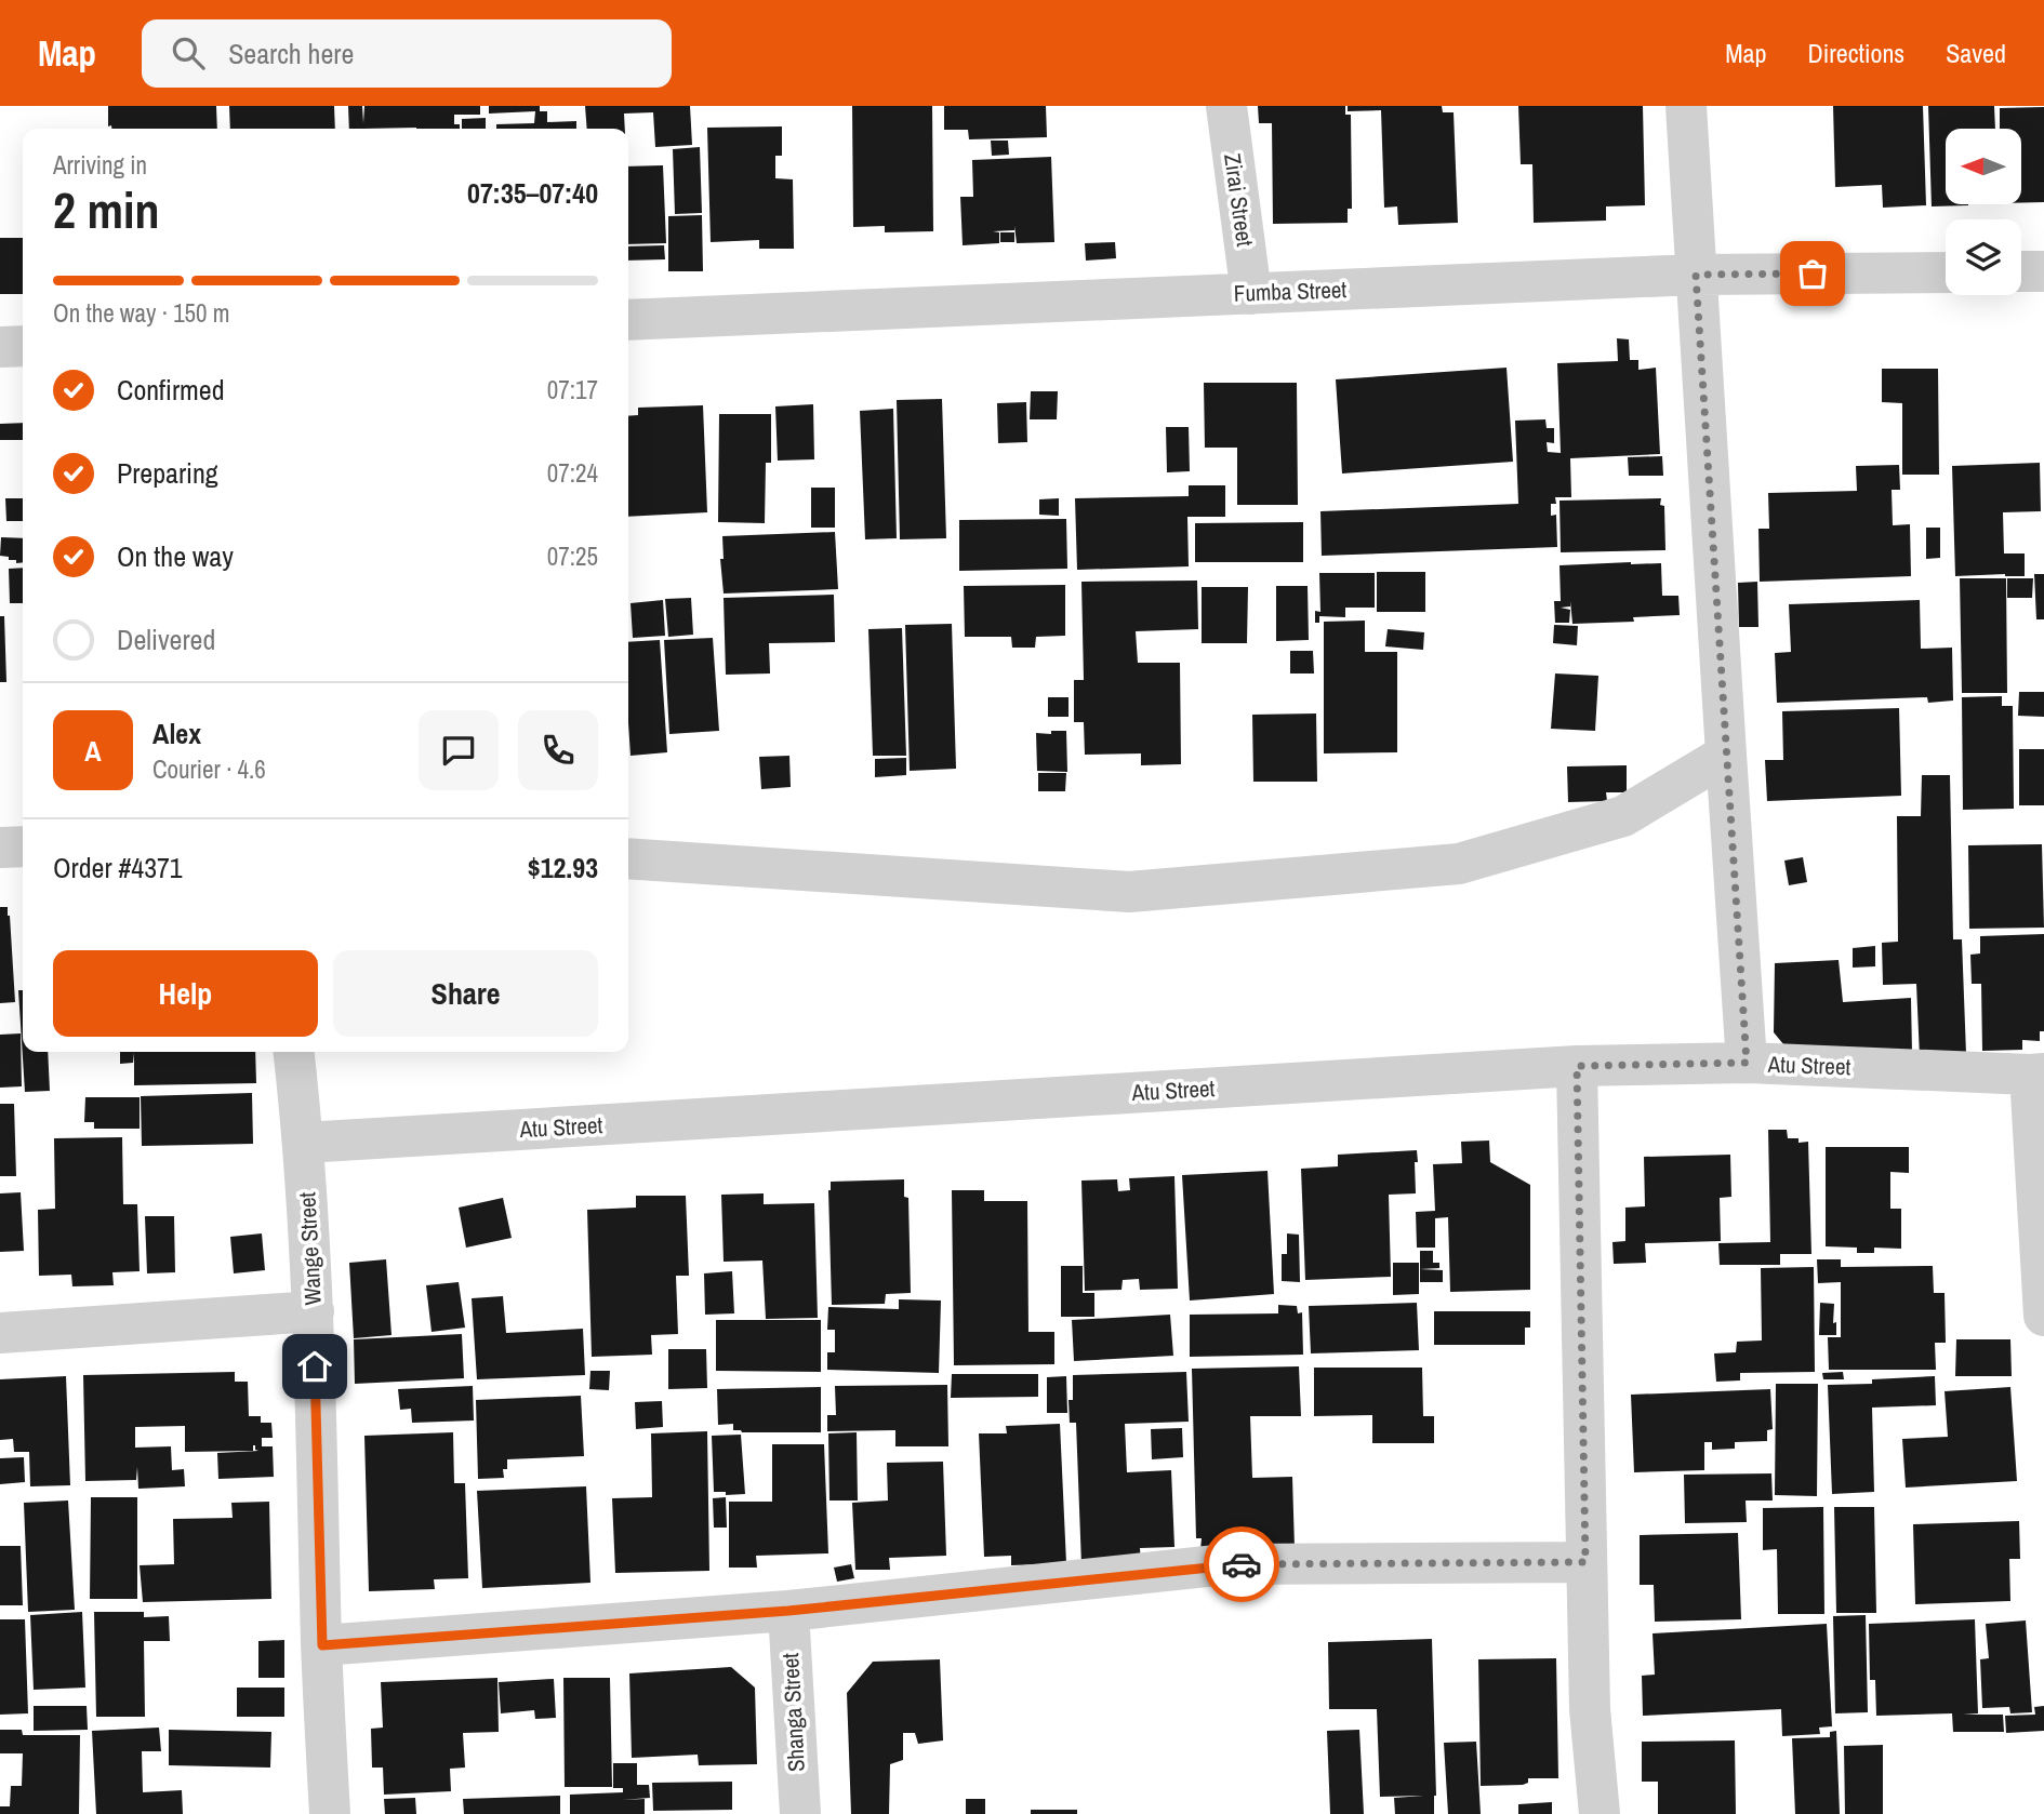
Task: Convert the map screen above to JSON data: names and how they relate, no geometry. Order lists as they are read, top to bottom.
{
  "streets": {
    "street": [
      "Zirai Street",
      "Fumba Street",
      "Atu Street",
      "Wange Street",
      "Shanga Street"
    ]
  },
  "crossings": [
    ["Zirai Street", "Fumba Street"],
    ["Atu Street", "Wange Street"]
  ],
  "north": "left",
  "page": {
    "header": "Map",
    "search": "Search here",
    "nav": ["Map", "Directions", "Saved"],
    "heading": ["2 min", "Arriving in", "07:35–07:40"],
    "panel": [
      "Alex",
      "Courier · 4.6",
      "Order #4371",
      "$12.93"
    ],
    "bar": "On the way · 150 m",
    "list": [
      ["Confirmed", "07:17"],
      ["Preparing", "07:24"],
      ["On the way", "07:25"],
      "Delivered"
    ],
    "round": "A",
    "buttons": ["Help", "Share"]
  }
}
